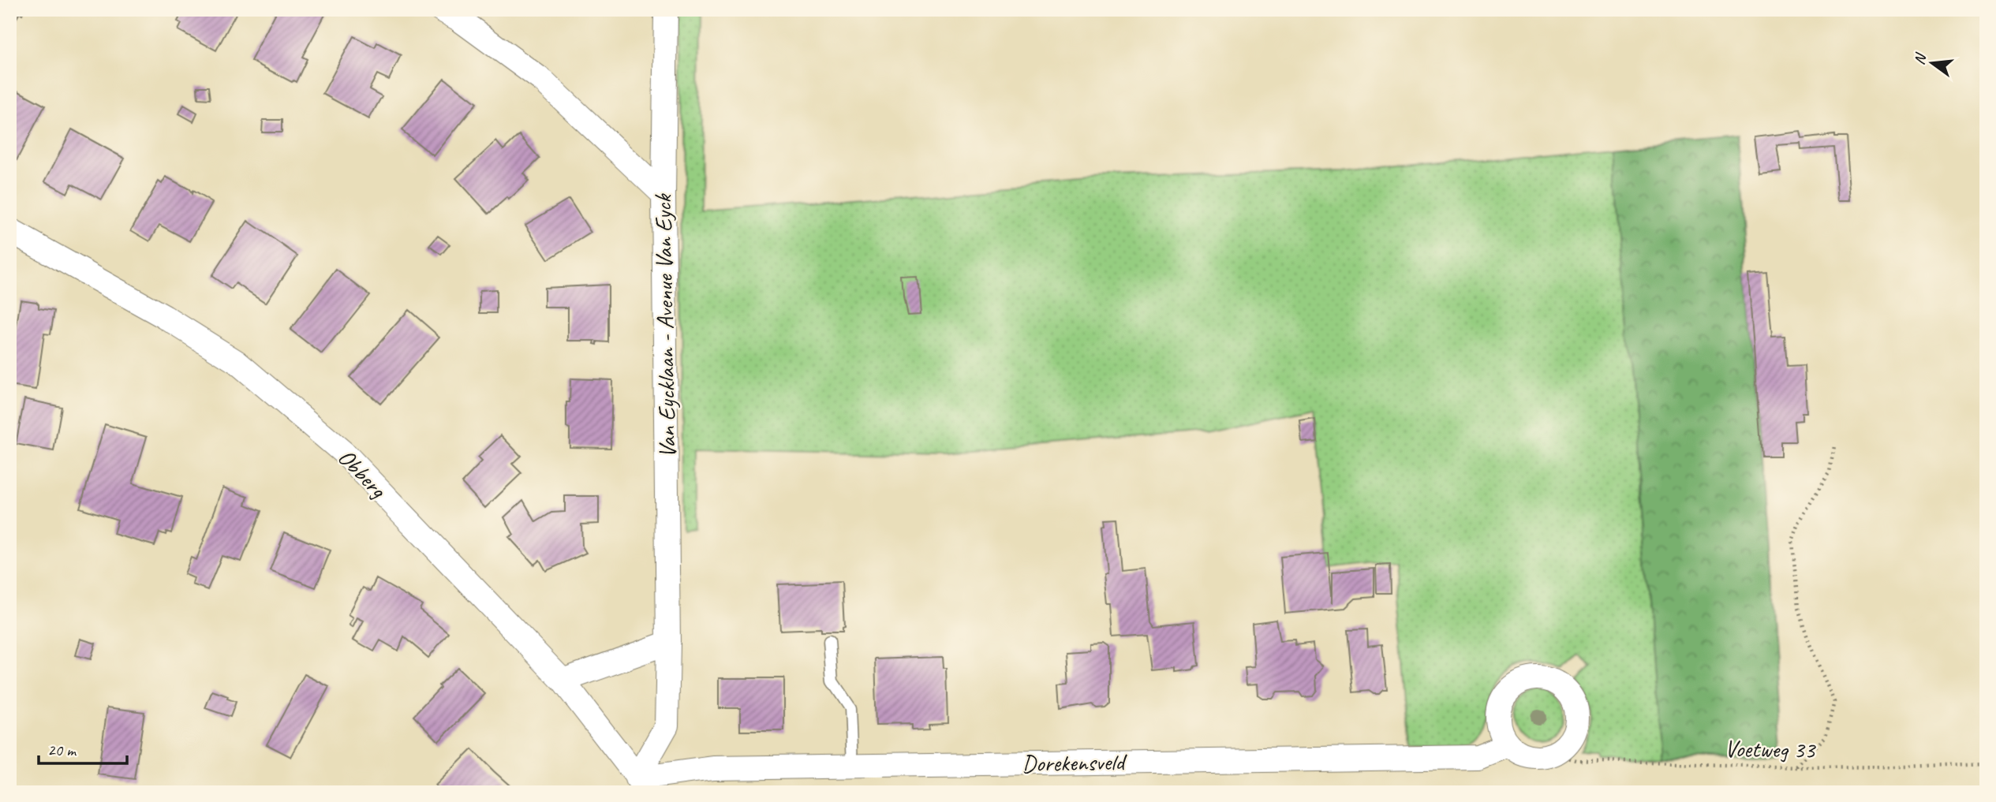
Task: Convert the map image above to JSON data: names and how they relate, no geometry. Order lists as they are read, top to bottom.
{
  "streets": {
    "street": ["Van Eycklaan - Avenue Van Eyck", "Obberg", "Dorekensveld"],
    "path": ["Voetweg 33"]
  },
  "crossings": [
    ["Van Eycklaan - Avenue Van Eyck", "Obberg"],
    ["Van Eycklaan - Avenue Van Eyck", "Dorekensveld"],
    ["Obberg", "Dorekensveld"],
    ["Voetweg 33", "Dorekensveld"]
  ],
  "scale_bar": "20 m",
  "north": "left"
}
